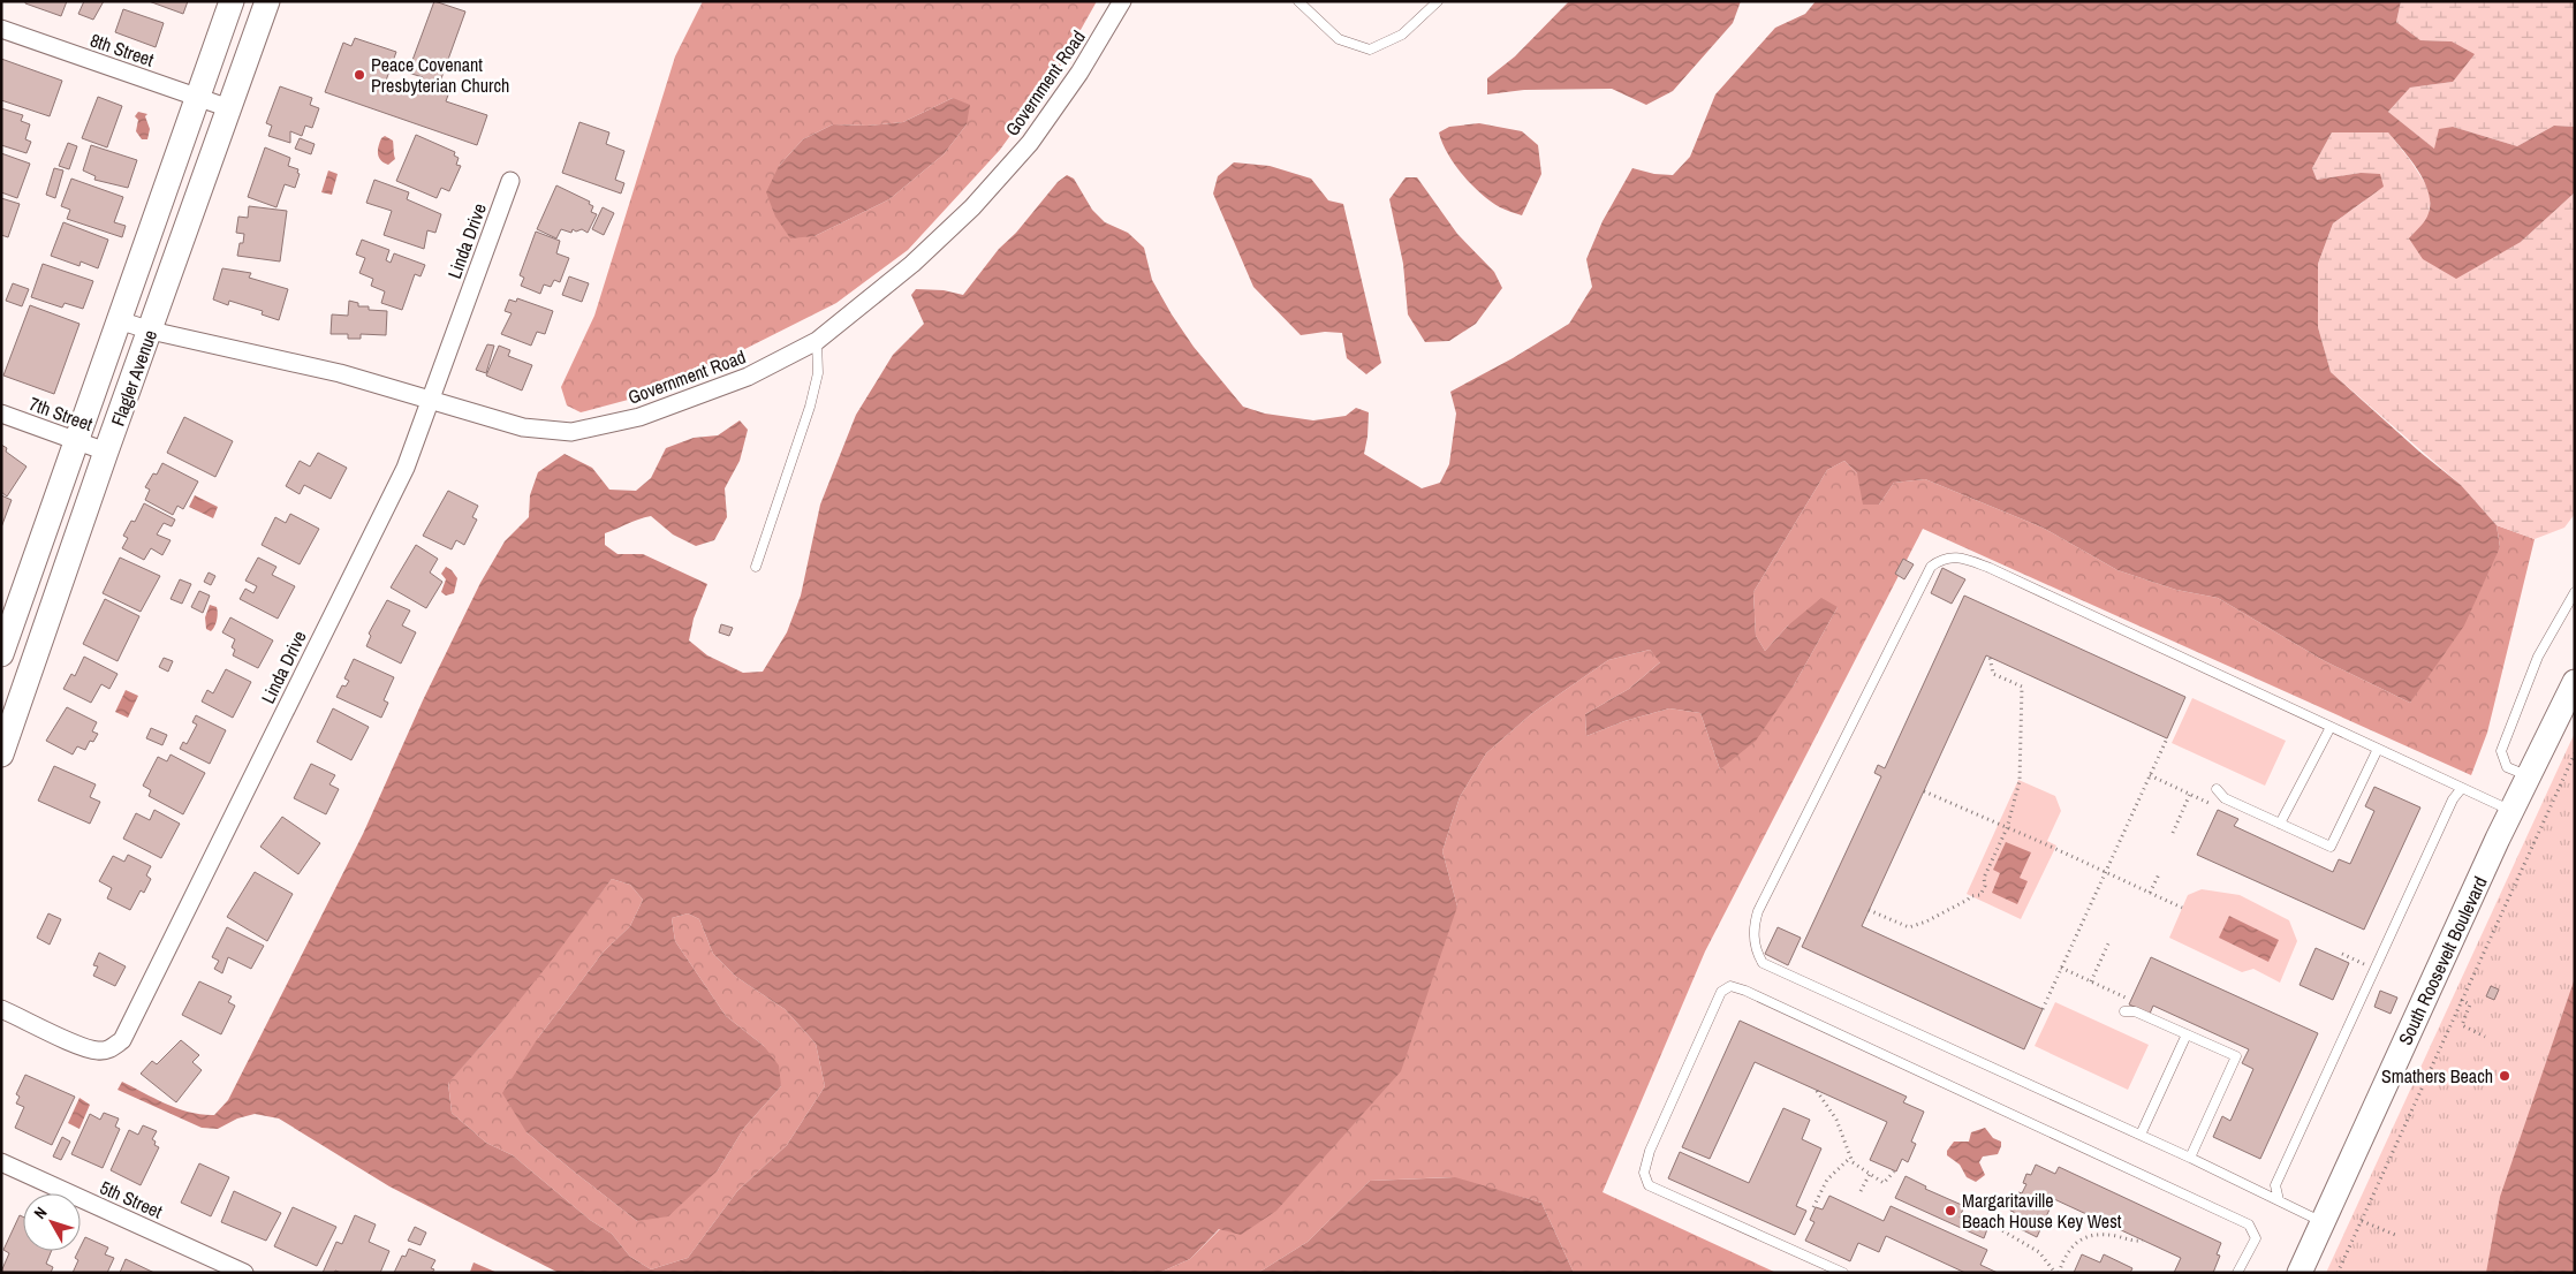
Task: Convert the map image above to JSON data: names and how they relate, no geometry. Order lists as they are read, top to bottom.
{
  "streets": {
    "main road": ["Flagler Avenue", "South Roosevelt Boulevard"],
    "street": [
      "8th Street",
      "Government Road",
      "Linda Drive",
      "7th Street",
      "5th Street"
    ]
  },
  "crossings": [
    ["8th Street", "Flagler Avenue"],
    ["Government Road", "Linda Drive"],
    ["Government Road", "Flagler Avenue"],
    ["Flagler Avenue", "7th Street"]
  ],
  "places": ["Peace Covenant Presbyterian Church", "Smathers Beach", "Margaritaville Beach House Key West"],
  "north": "top left"
}
